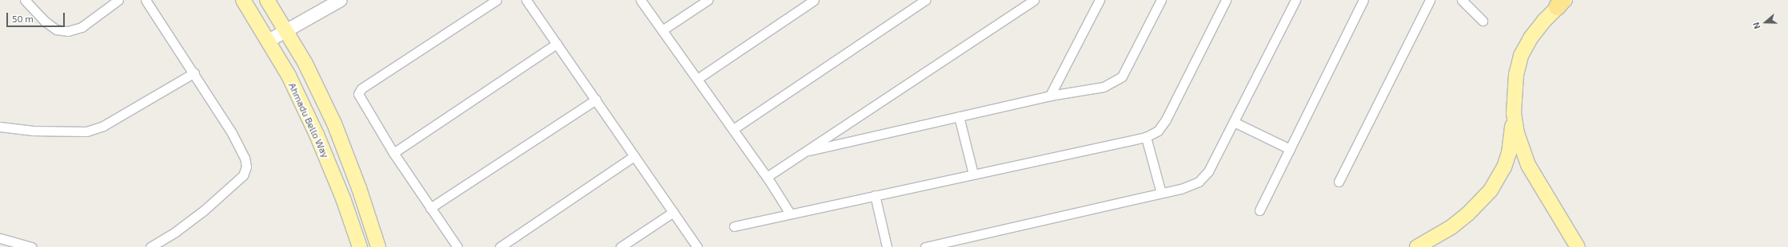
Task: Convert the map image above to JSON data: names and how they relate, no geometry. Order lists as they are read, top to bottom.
{
  "streets": {
    "main road": ["Ahmadu Bello Way"]
  },
  "scale_bar": "50 m",
  "north": "left"
}
